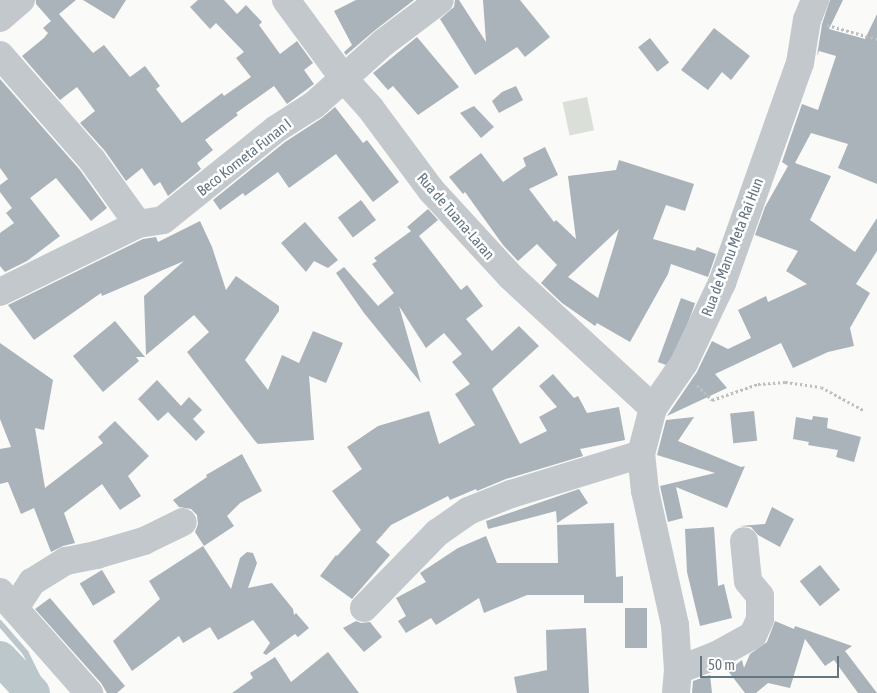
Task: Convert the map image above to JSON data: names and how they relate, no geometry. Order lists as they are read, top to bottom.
{
  "streets": {
    "street": ["Beco Korneta Funan I", "Rua de Tuana-Laran", "Rua de Manu Meta Rai Hun"]
  },
  "crossings": [
    ["Beco Korneta Funan I", "Rua de Tuana-Laran"],
    ["Rua de Tuana-Laran", "Rua de Manu Meta Rai Hun"]
  ],
  "scale_bar": "50 m"
}
